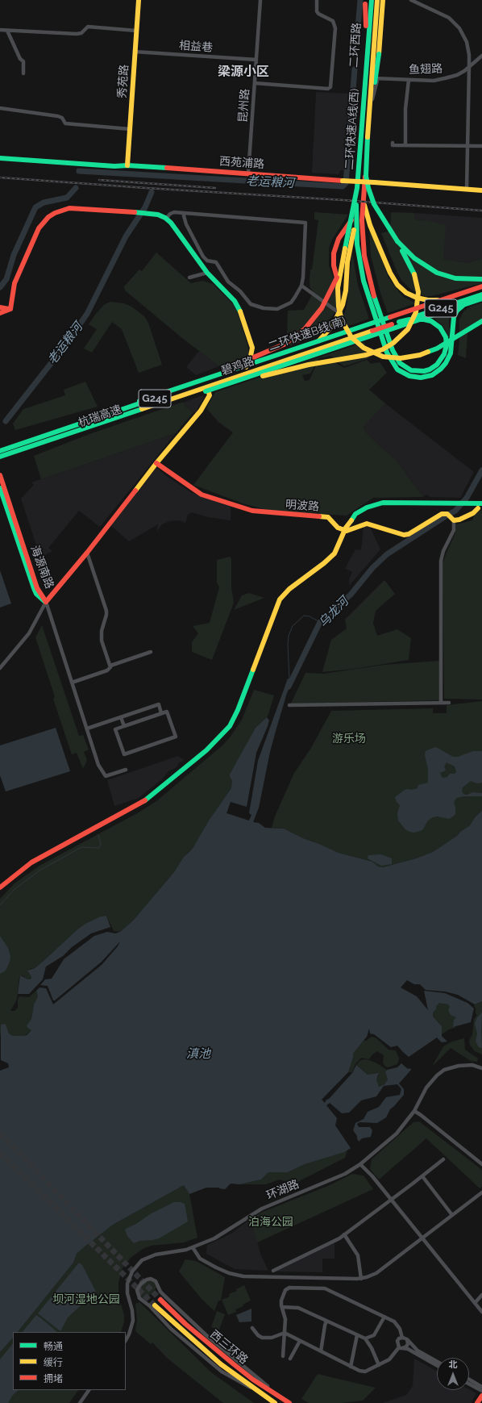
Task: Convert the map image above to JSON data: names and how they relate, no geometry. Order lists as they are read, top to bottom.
{
  "streets": {
    "main road": [
      "二环西路",
      "秀苑路",
      "二环快速A线(西)",
      "西苑浦路",
      "G245",
      "二环快速B线(南)",
      "碧鸡路",
      "杭瑞高速",
      "明波路",
      "海源南路",
      "西三环路"
    ],
    "street": [
      "相益巷",
      "鱼翅路",
      "昆州路",
      "环湖路"
    ]
  },
  "crossings": [
    ["二环西路", "鱼翅路"],
    ["二环西路", "二环快速A线(西)"],
    ["相益巷", "秀苑路"],
    ["相益巷", "昆州路"],
    ["鱼翅路", "二环快速A线(西)"],
    ["秀苑路", "西苑浦路"],
    ["昆州路", "西苑浦路"],
    ["G245", "碧鸡路"],
    ["二环快速B线(南)", "杭瑞高速"],
    ["碧鸡路", "杭瑞高速"]
  ],
  "districts": ["梁源小区"],
  "water": ["老运粮河", "乌龙河", "滇池"],
  "parks": ["游乐场", "泊海公园", "坝河湿地公园"],
  "legend": ["畅通", "缓行", "拥堵"],
  "north": "top"
}
